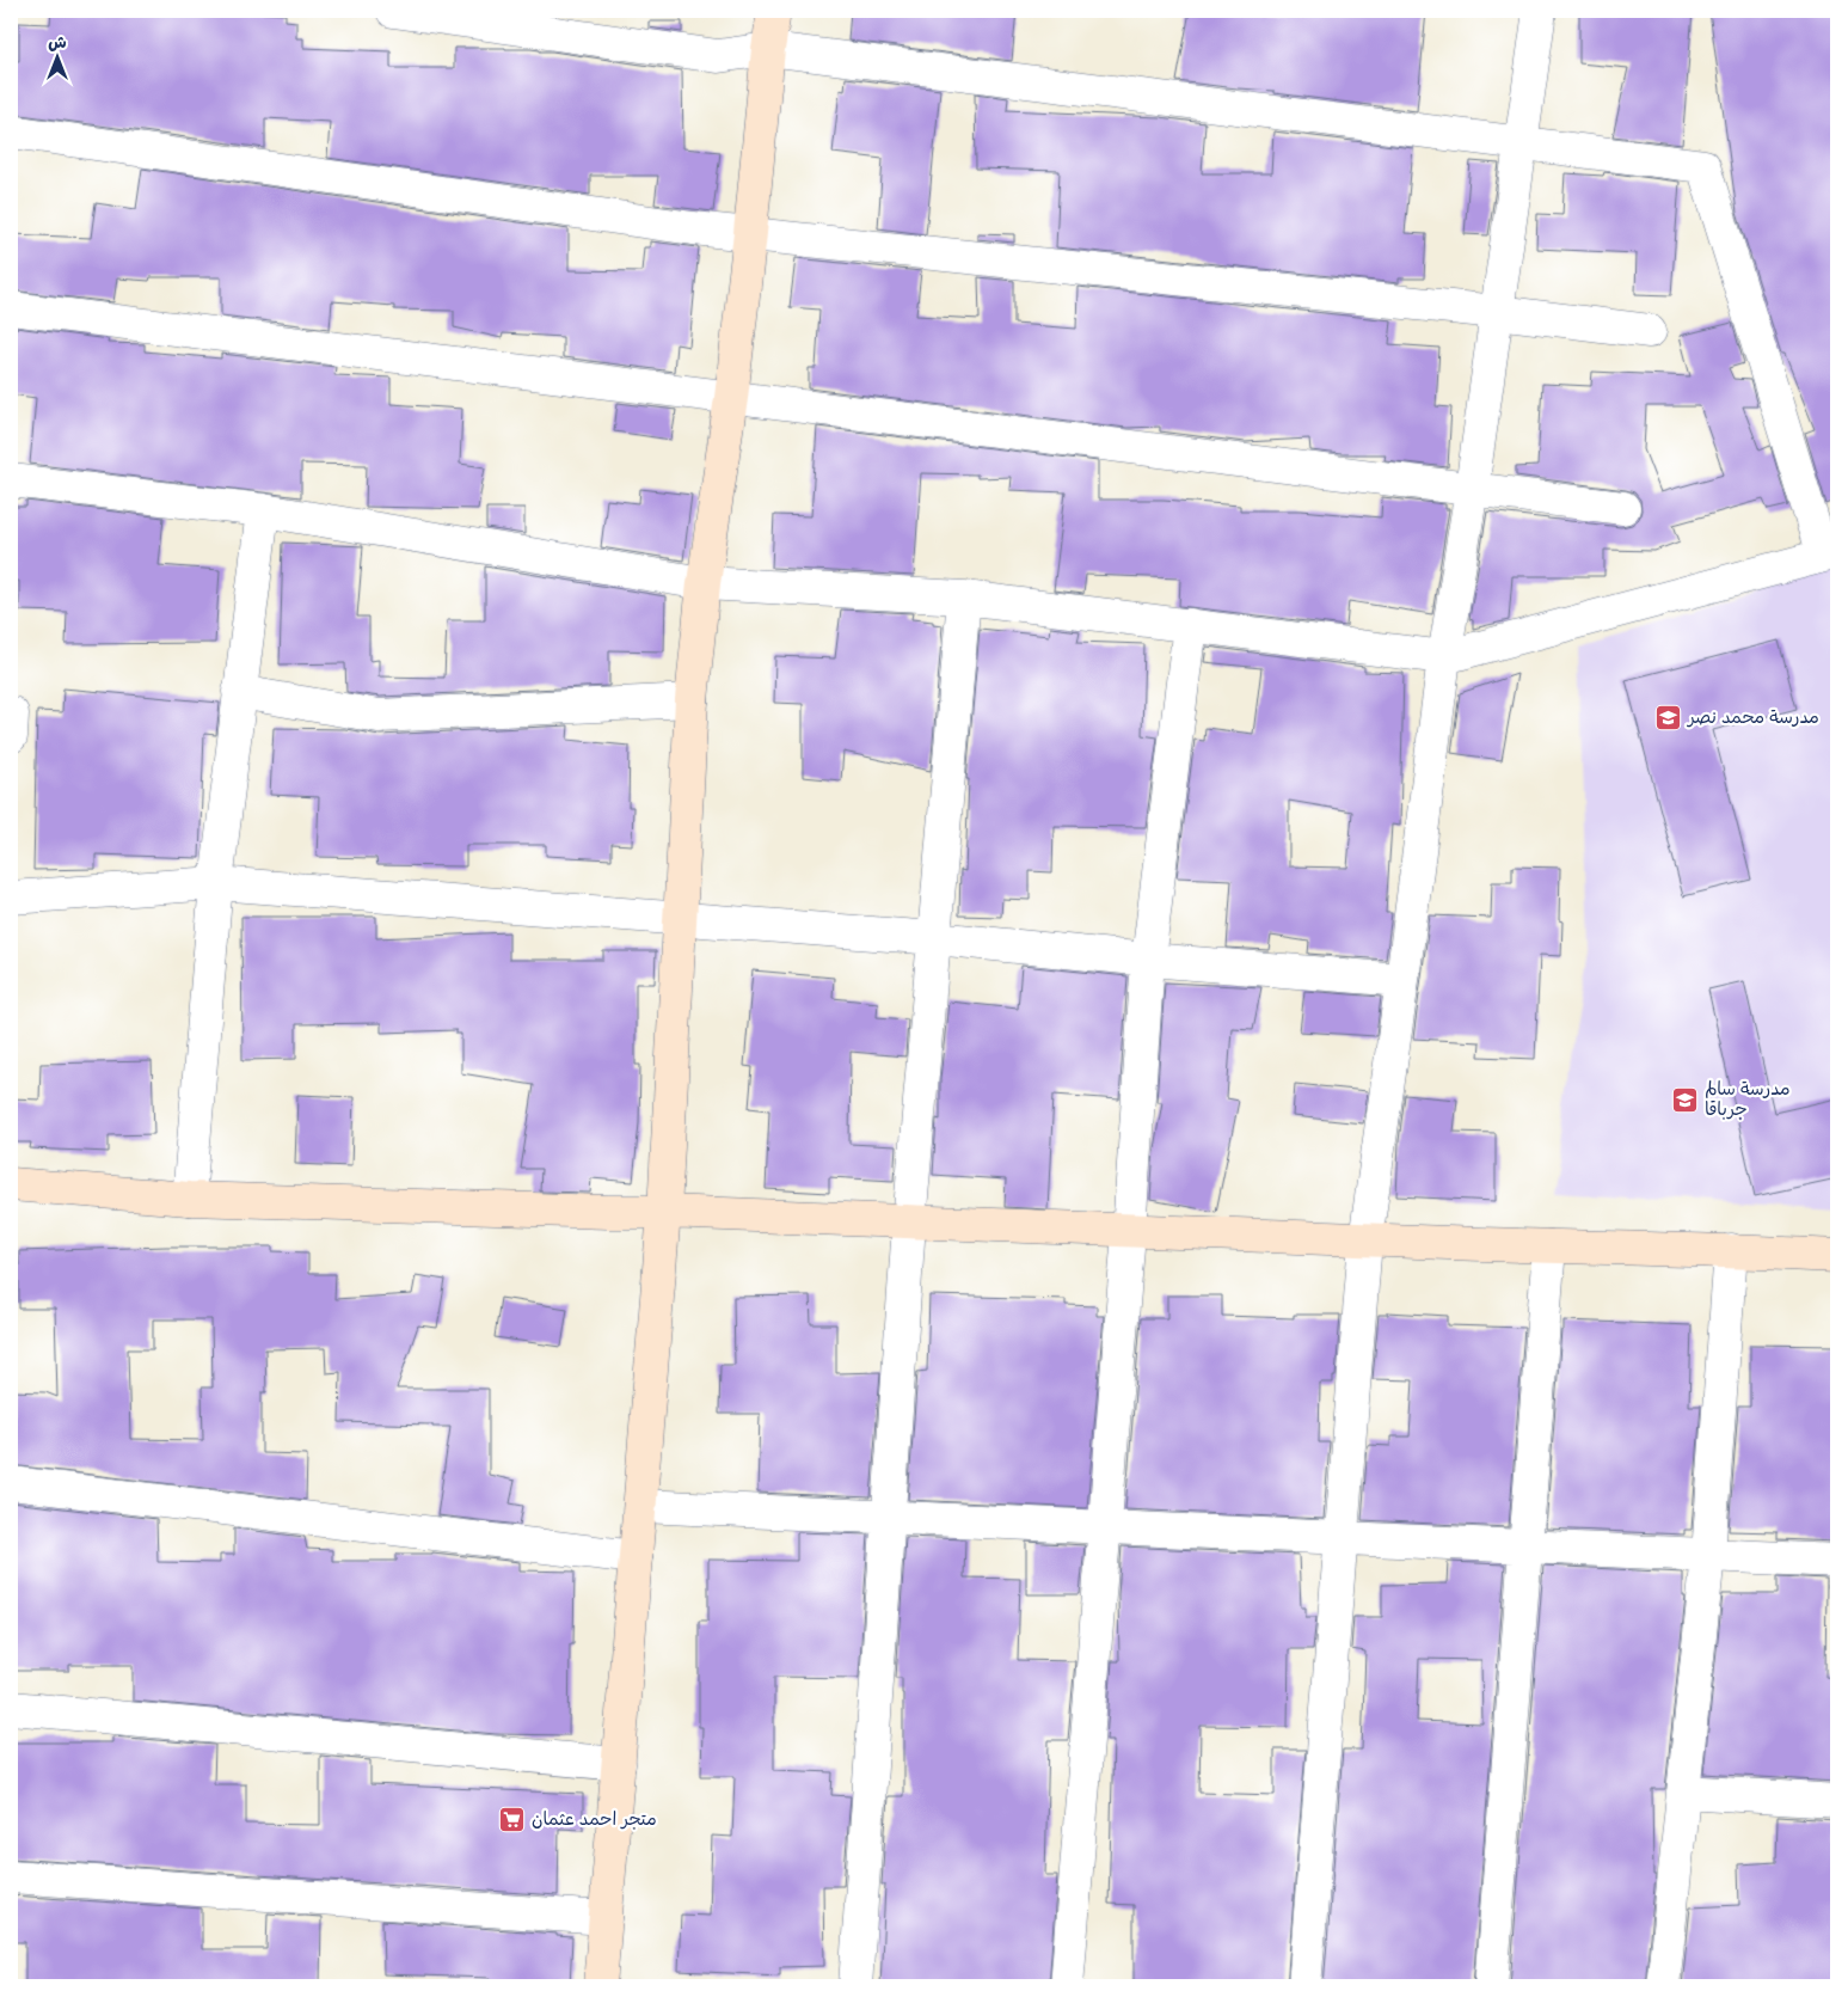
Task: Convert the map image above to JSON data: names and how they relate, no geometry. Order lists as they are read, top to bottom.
{
  "places": {
    "school or university": ["مدرسة محمد نصر", "مدرسة سالم جرباقا"],
    "supermarket": ["متجر احمد عثمان"]
  },
  "north": "top"
}
